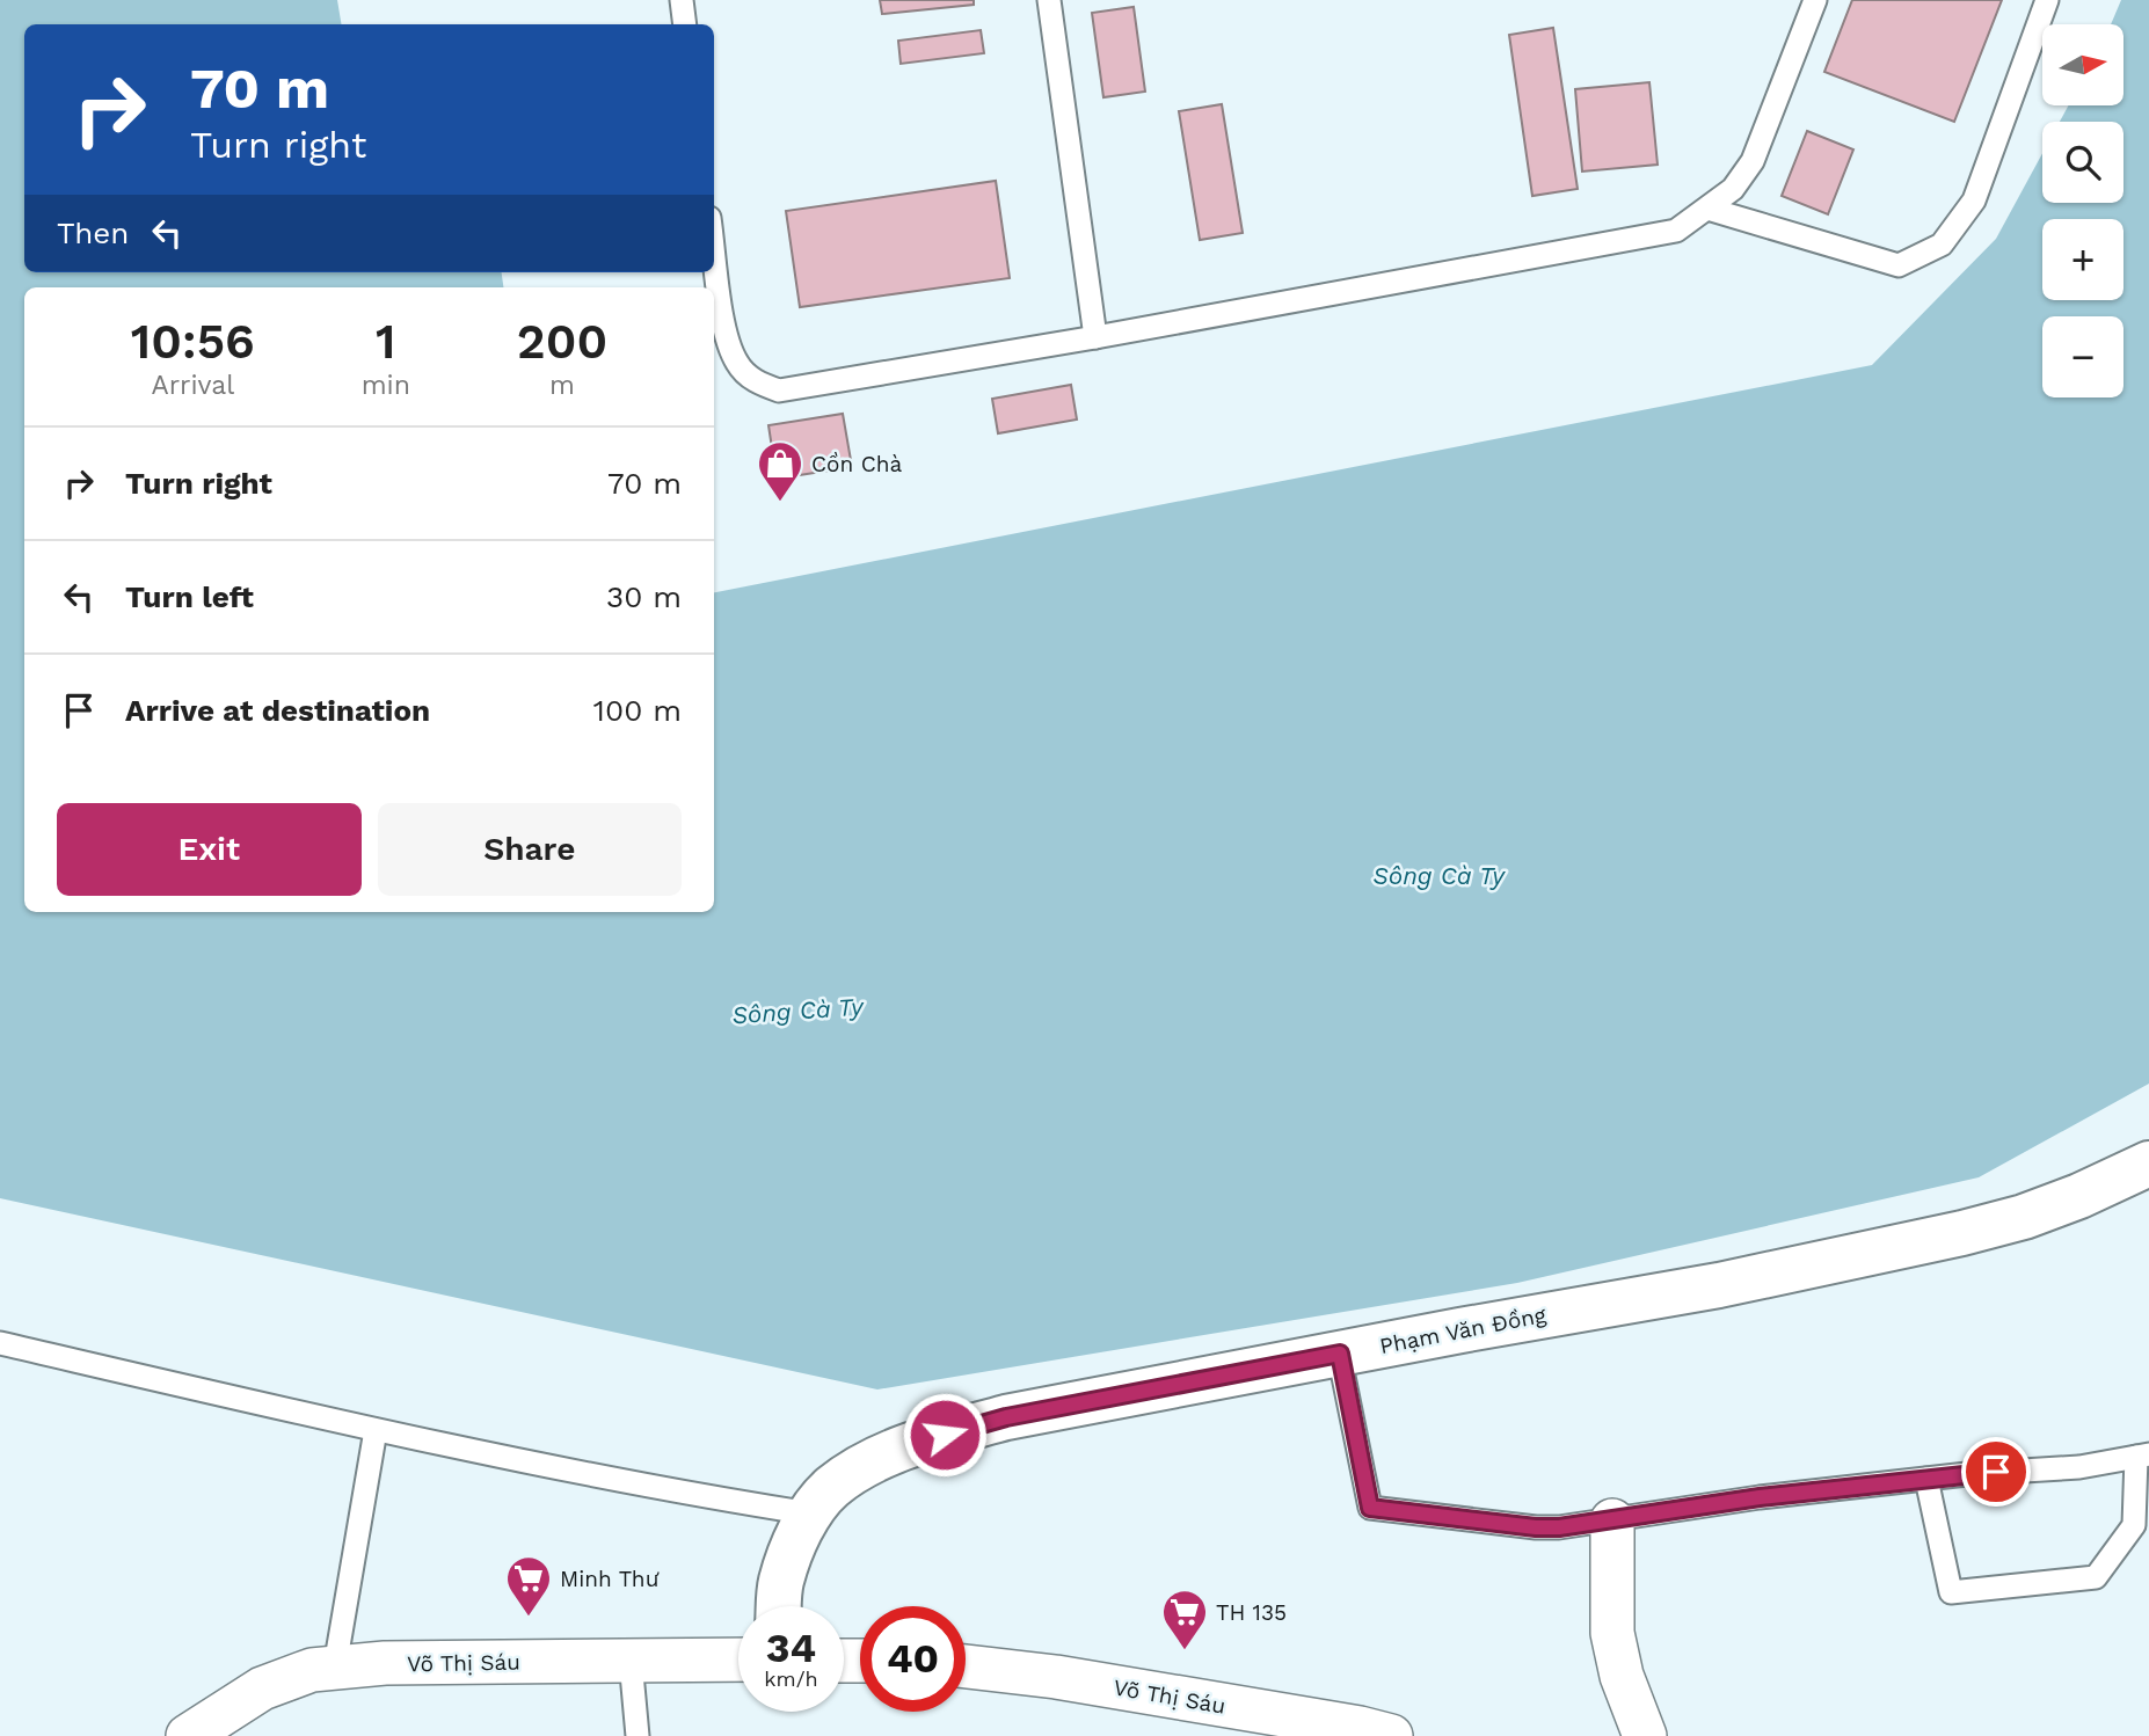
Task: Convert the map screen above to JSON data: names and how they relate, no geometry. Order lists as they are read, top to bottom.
{
  "streets": {
    "street": ["Phạm Văn Đồng", "Võ Thị Sáu"]
  },
  "water": ["Sông Cà Ty"],
  "places": {
    "shop": ["Cồn Chà"],
    "supermarket": ["Minh Thư", "TH 135"]
  },
  "north": "right",
  "page": {
    "map_buttons": ["+", "−"],
    "turn": ["70 m", "Turn right"],
    "then": "Then",
    "eta": [
      "10:56",
      "Arrival",
      "1",
      "min",
      "200",
      "m"
    ],
    "list": [
      {
        "name": "Turn right",
        "value": "70 m"
      },
      {
        "name": "Turn left",
        "value": "30 m"
      },
      {
        "name": "Arrive at destination",
        "value": "100 m"
      }
    ],
    "buttons": ["Exit", "Share"],
    "speed": "34 km/h",
    "limit": "40"
  }
}
